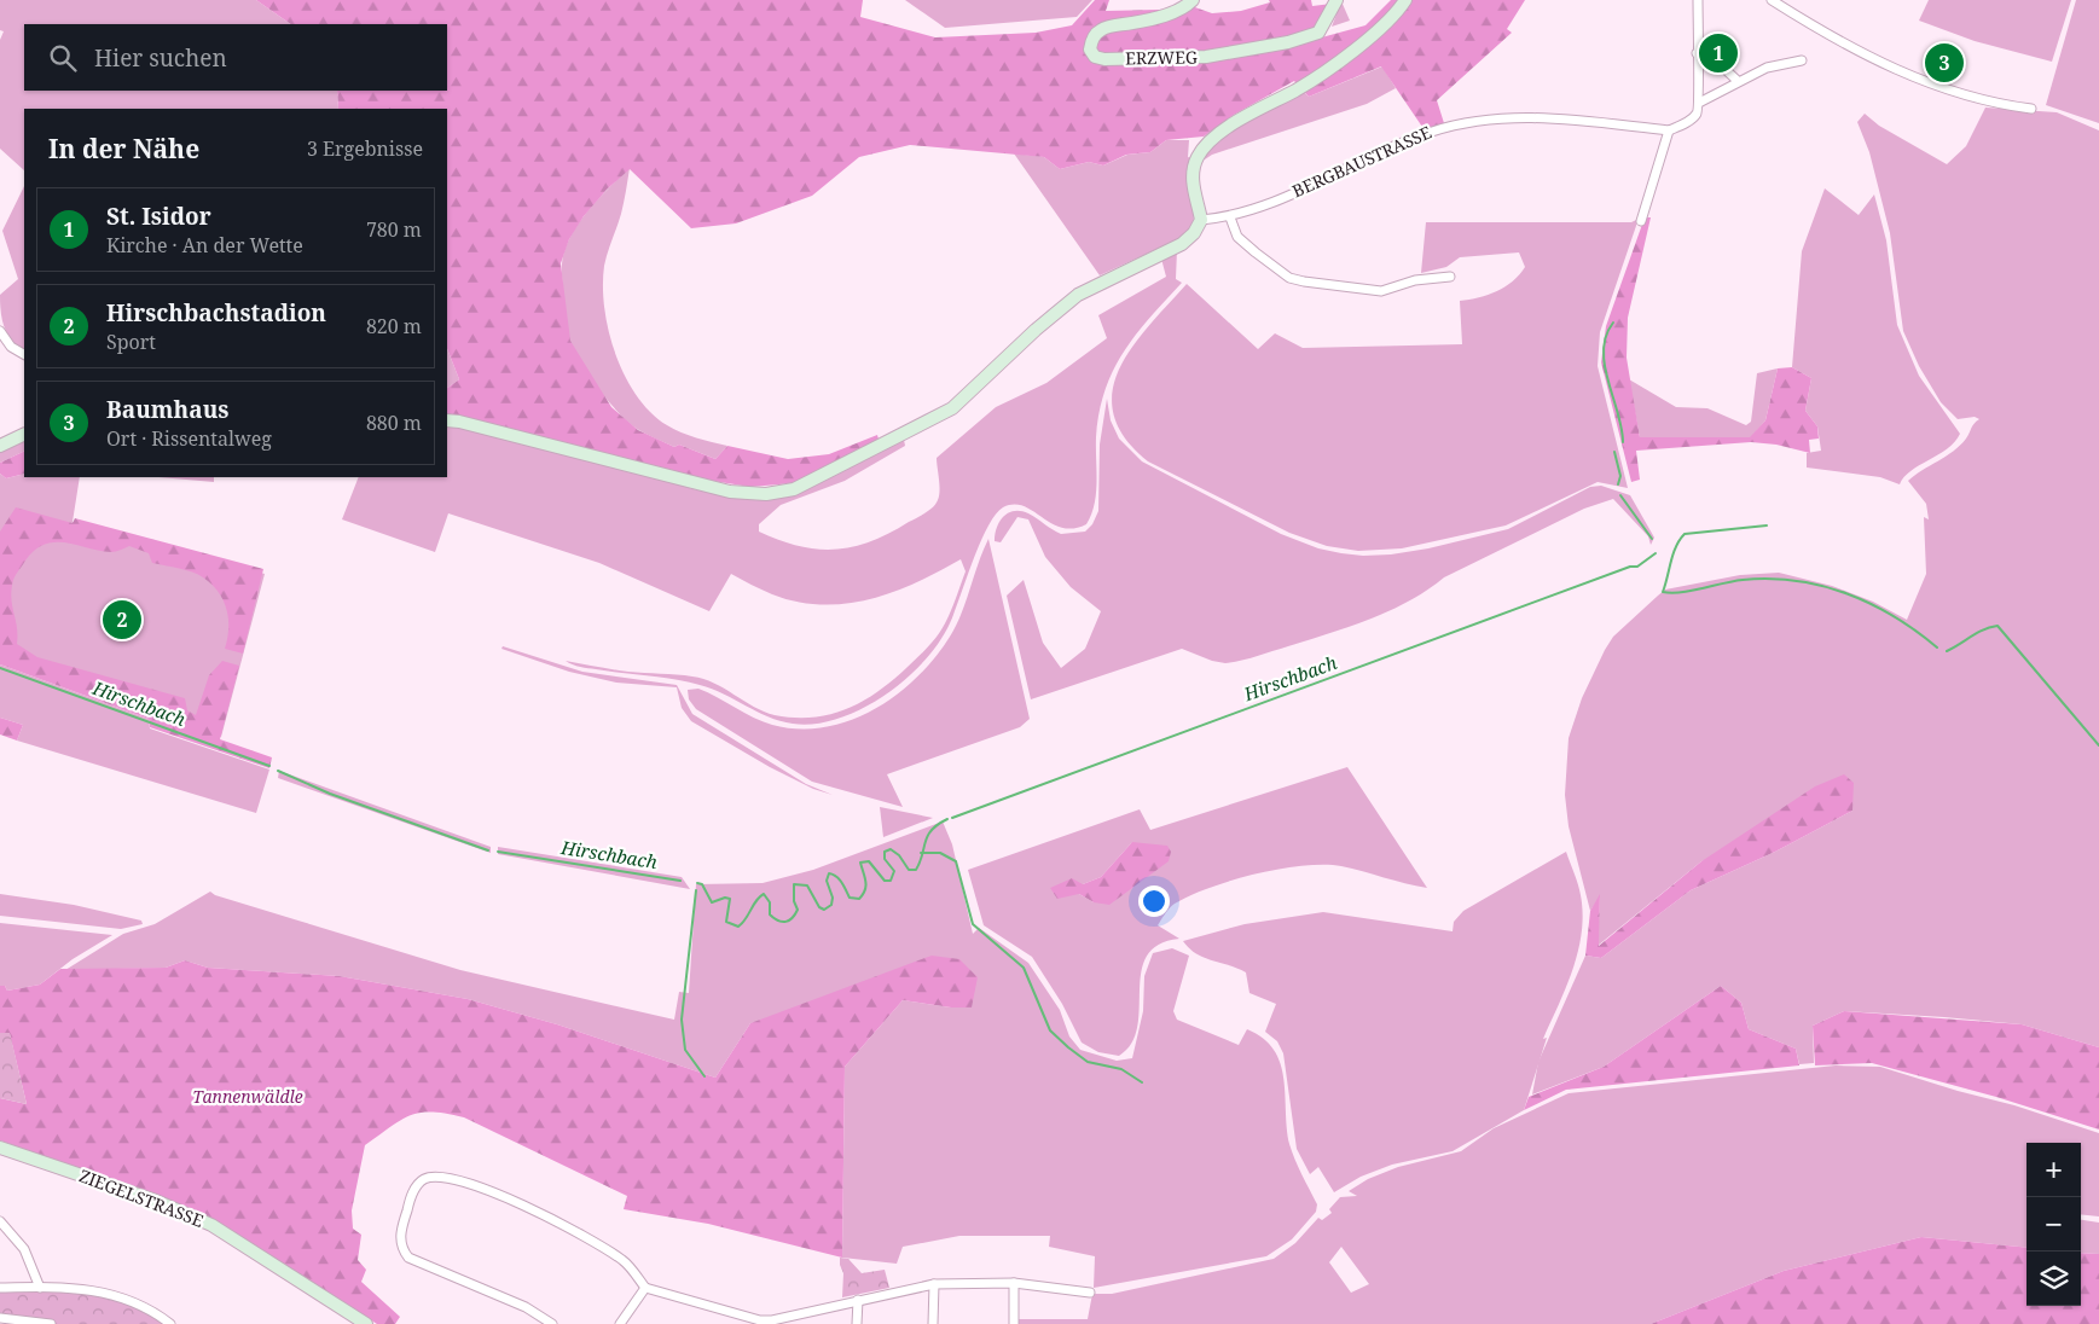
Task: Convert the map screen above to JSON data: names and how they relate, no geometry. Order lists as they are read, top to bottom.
{
  "streets": {
    "street": ["ERZWEG", "BERGBAUSTRASSE", "ZIEGELSTRASSE"]
  },
  "water": ["Hirschbach"],
  "parks": ["Tannenwäldle"],
  "page": {
    "search": "Hier suchen",
    "pins": ["1", "3", "2"],
    "heading": ["In der Nähe", "3 Ergebnisse"],
    "list": [
      {
        "mark": "1",
        "name": "St. Isidor",
        "note": "Kirche · An der Wette",
        "value": "780 m"
      },
      {
        "mark": "2",
        "name": "Hirschbachstadion",
        "note": "Sport",
        "value": "820 m"
      },
      {
        "mark": "3",
        "name": "Baumhaus",
        "note": "Ort · Rissentalweg",
        "value": "880 m"
      }
    ],
    "map_buttons": ["+", "−"]
  }
}
